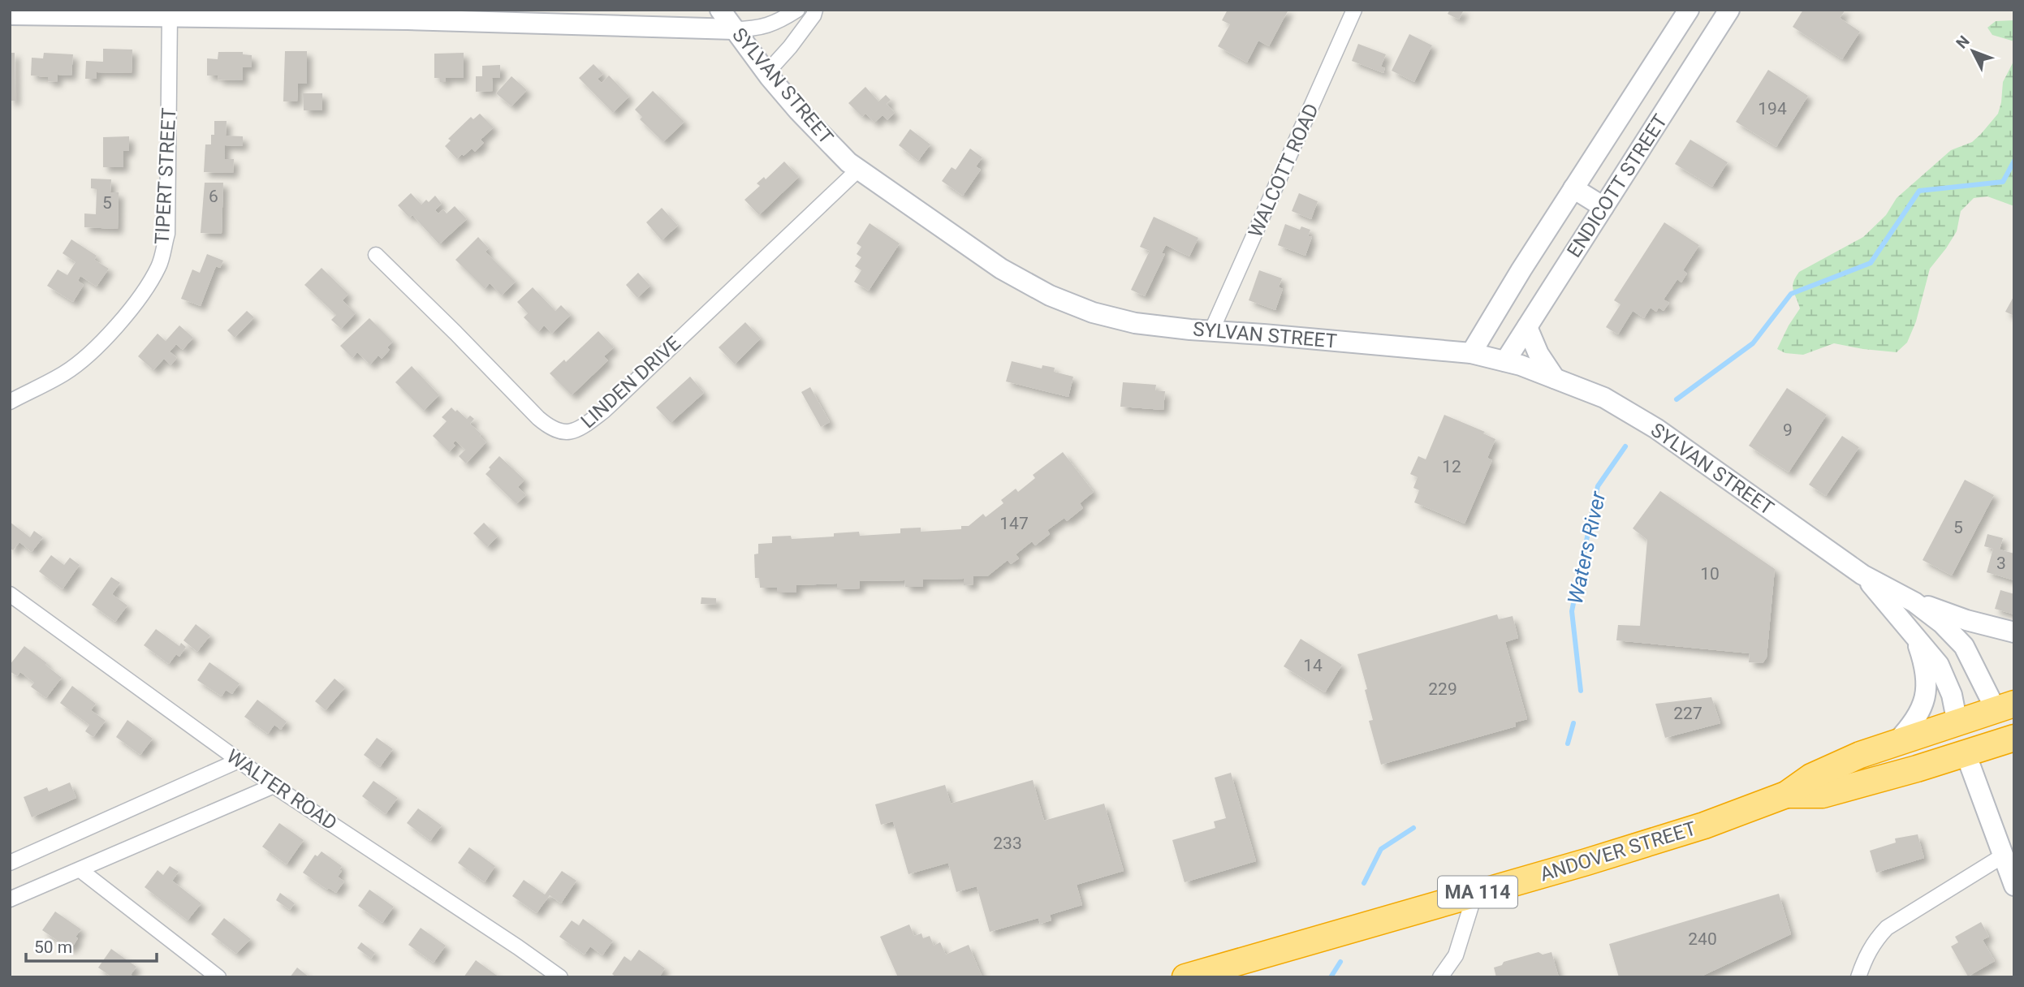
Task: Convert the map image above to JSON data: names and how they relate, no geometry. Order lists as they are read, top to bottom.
{
  "streets": {
    "highway": ["ANDOVER STREET", "MA 114"],
    "main road": ["SYLVAN STREET", "ENDICOTT STREET"],
    "street": [
      "WALCOTT ROAD",
      "TIPERT STREET",
      "LINDEN DRIVE",
      "WALTER ROAD"
    ]
  },
  "crossings": [
    ["SYLVAN STREET", "WALCOTT ROAD"],
    ["SYLVAN STREET", "ENDICOTT STREET"],
    ["SYLVAN STREET", "LINDEN DRIVE"],
    ["SYLVAN STREET", "ANDOVER STREET"]
  ],
  "water": ["Waters River"],
  "house_numbers": [
    "194",
    "6",
    "5",
    "9",
    "12",
    "147",
    "5",
    "3",
    "10",
    "14",
    "229",
    "227",
    "233",
    "240"
  ],
  "scale_bar": "50 m",
  "north": "top left"
}
